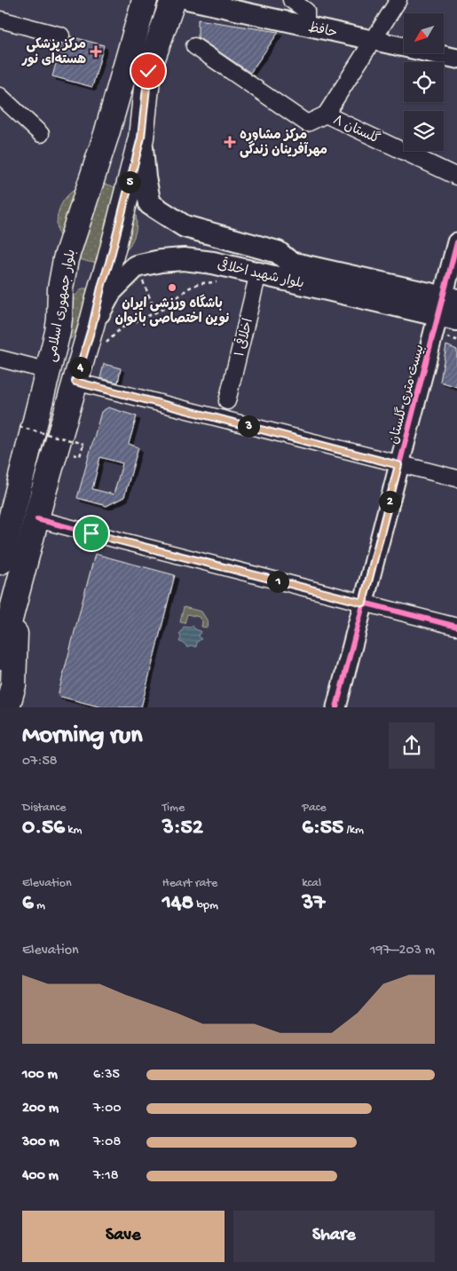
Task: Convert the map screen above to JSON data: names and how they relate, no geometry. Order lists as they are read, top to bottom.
{
  "streets": {
    "main road": ["بلوار شهید اخلاقی", "بلوار جمهوری اسلامی"],
    "street": [
      "حافظ",
      "گلستان ۸",
      "اخلاقی ۱",
      "بیست متری گلستان"
    ]
  },
  "crossings": [
    ["بلوار شهید اخلاقی", "اخلاقی ۱"],
    ["بلوار شهید اخلاقی", "بیست متری گلستان"]
  ],
  "places": {
    "health": ["مرکز پزشکی هسته‌ای نور", "مرکز مشاوره مهرآفرینان زندگی"],
    "other": ["باشگاه ورزشی ایران نوین اختصاصی بانوان"]
  },
  "north": "bottom left",
  "page": {
    "pins": [
      "5",
      "4",
      "3",
      "2",
      "1"
    ],
    "heading": ["Morning run", "07:58"],
    "stats": [
      ["Distance", "0.56 km"],
      ["Time", "3:52"],
      ["Pace", "6:55 /km"],
      ["Elevation", "6 m"],
      ["Heart rate", "148 bpm"],
      ["kcal", "37"]
    ],
    "chart": ["Elevation", "197–203 m"],
    "list": [
      {
        "name": "100 m",
        "note": "6:35"
      },
      {
        "name": "200 m",
        "note": "7:00"
      },
      {
        "name": "300 m",
        "note": "7:08"
      },
      {
        "name": "400 m",
        "note": "7:18"
      }
    ],
    "buttons": ["Save", "Share"]
  }
}
